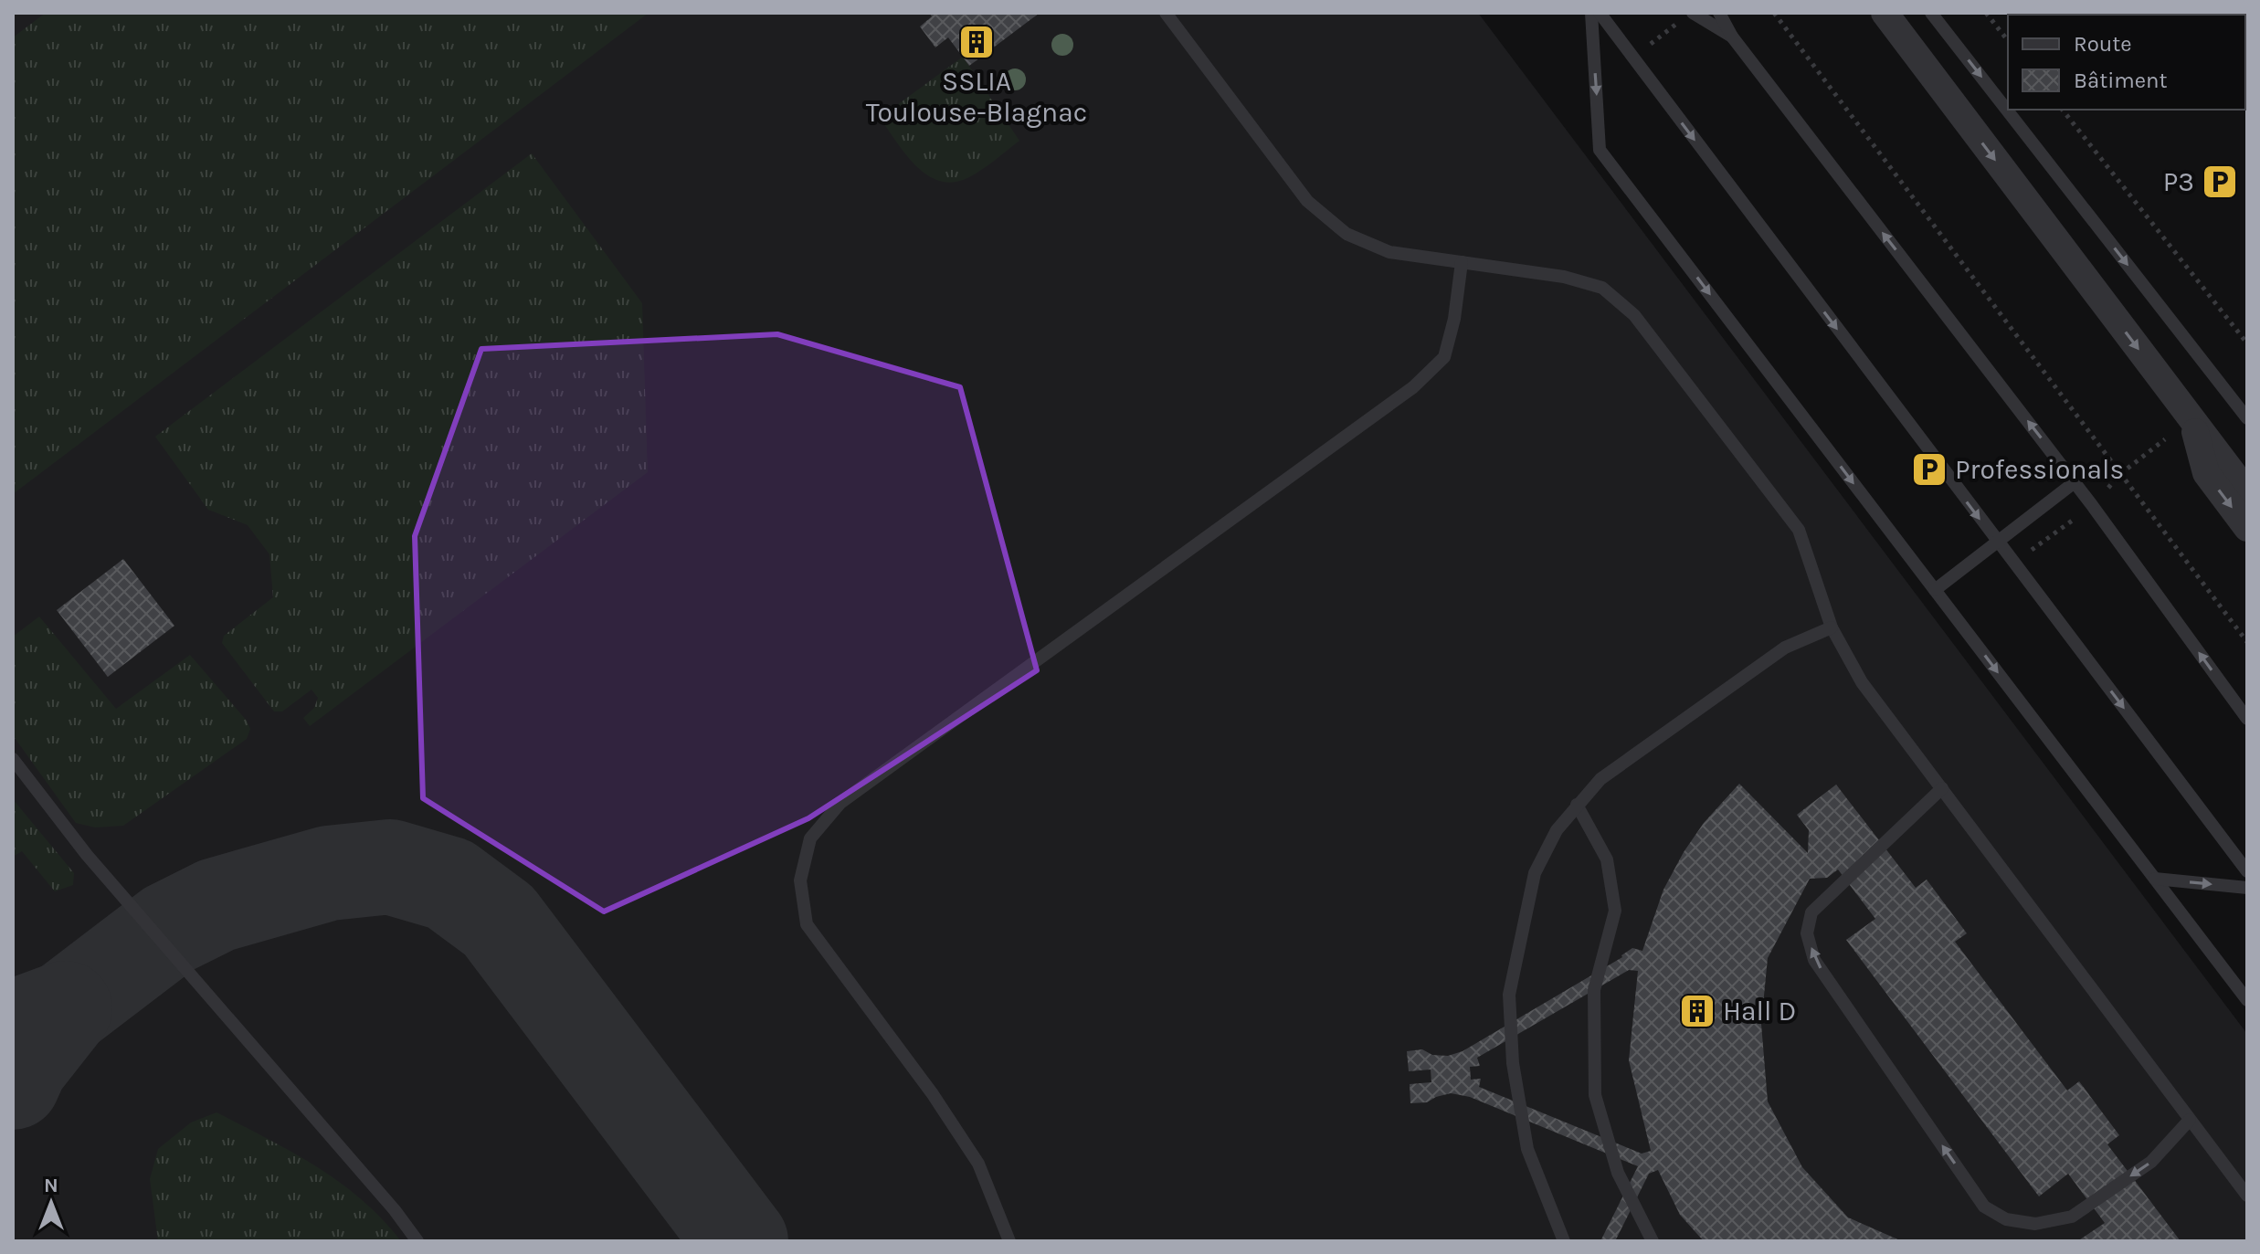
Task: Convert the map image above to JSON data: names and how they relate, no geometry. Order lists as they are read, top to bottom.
{
  "places": {
    "building": ["SSLIA Toulouse-Blagnac", "Hall D"],
    "parking": ["P3", "Professionals"]
  },
  "legend": ["Route", "Bâtiment"],
  "north": "top"
}
